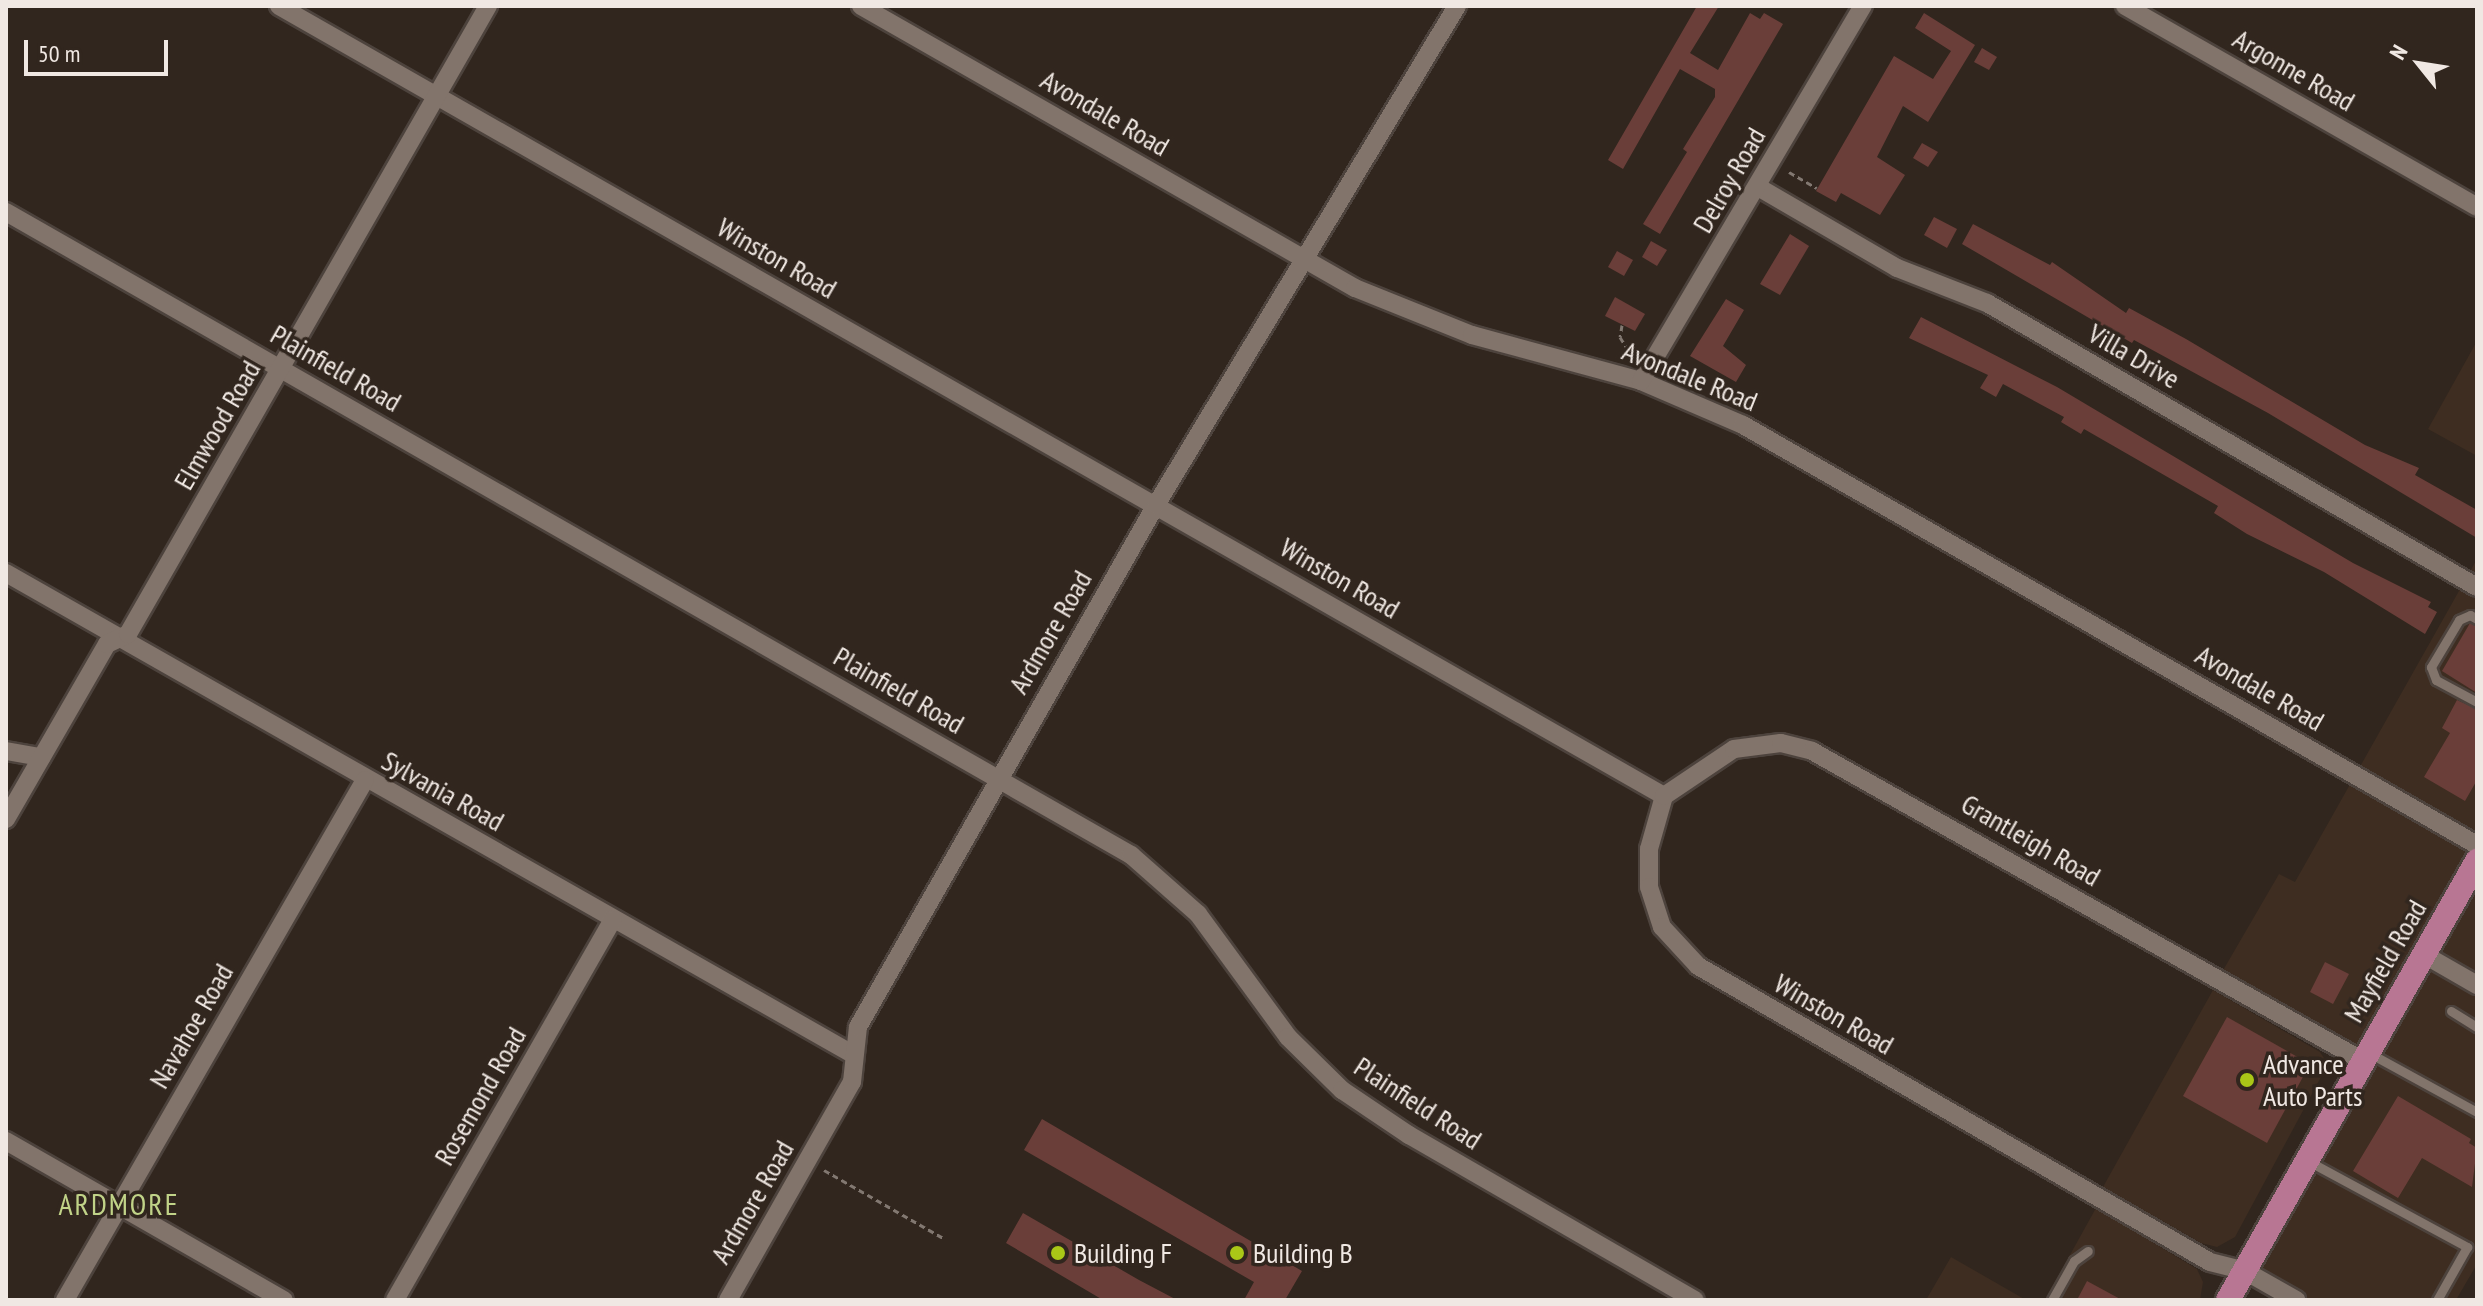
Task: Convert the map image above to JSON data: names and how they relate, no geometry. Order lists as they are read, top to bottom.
{
  "streets": {
    "main road": ["Mayfield Road"],
    "street": [
      "Argonne Road",
      "Avondale Road",
      "Delroy Road",
      "Winston Road",
      "Villa Drive",
      "Plainfield Road",
      "Elmwood Road",
      "Ardmore Road",
      "Sylvania Road",
      "Grantleigh Road",
      "Navahoe Road",
      "Rosemond Road"
    ]
  },
  "crossings": [
    ["Avondale Road", "Delroy Road"],
    ["Avondale Road", "Ardmore Road"],
    ["Delroy Road", "Villa Drive"],
    ["Winston Road", "Elmwood Road"],
    ["Winston Road", "Ardmore Road"],
    ["Winston Road", "Grantleigh Road"],
    ["Winston Road", "Mayfield Road"],
    ["Plainfield Road", "Elmwood Road"],
    ["Plainfield Road", "Ardmore Road"],
    ["Elmwood Road", "Sylvania Road"],
    ["Ardmore Road", "Sylvania Road"],
    ["Sylvania Road", "Navahoe Road"],
    ["Sylvania Road", "Rosemond Road"],
    ["Grantleigh Road", "Mayfield Road"]
  ],
  "districts": ["ARDMORE"],
  "places": ["Advance Auto Parts", "Building F", "Building B"],
  "scale_bar": "50 m",
  "north": "top left"
}
